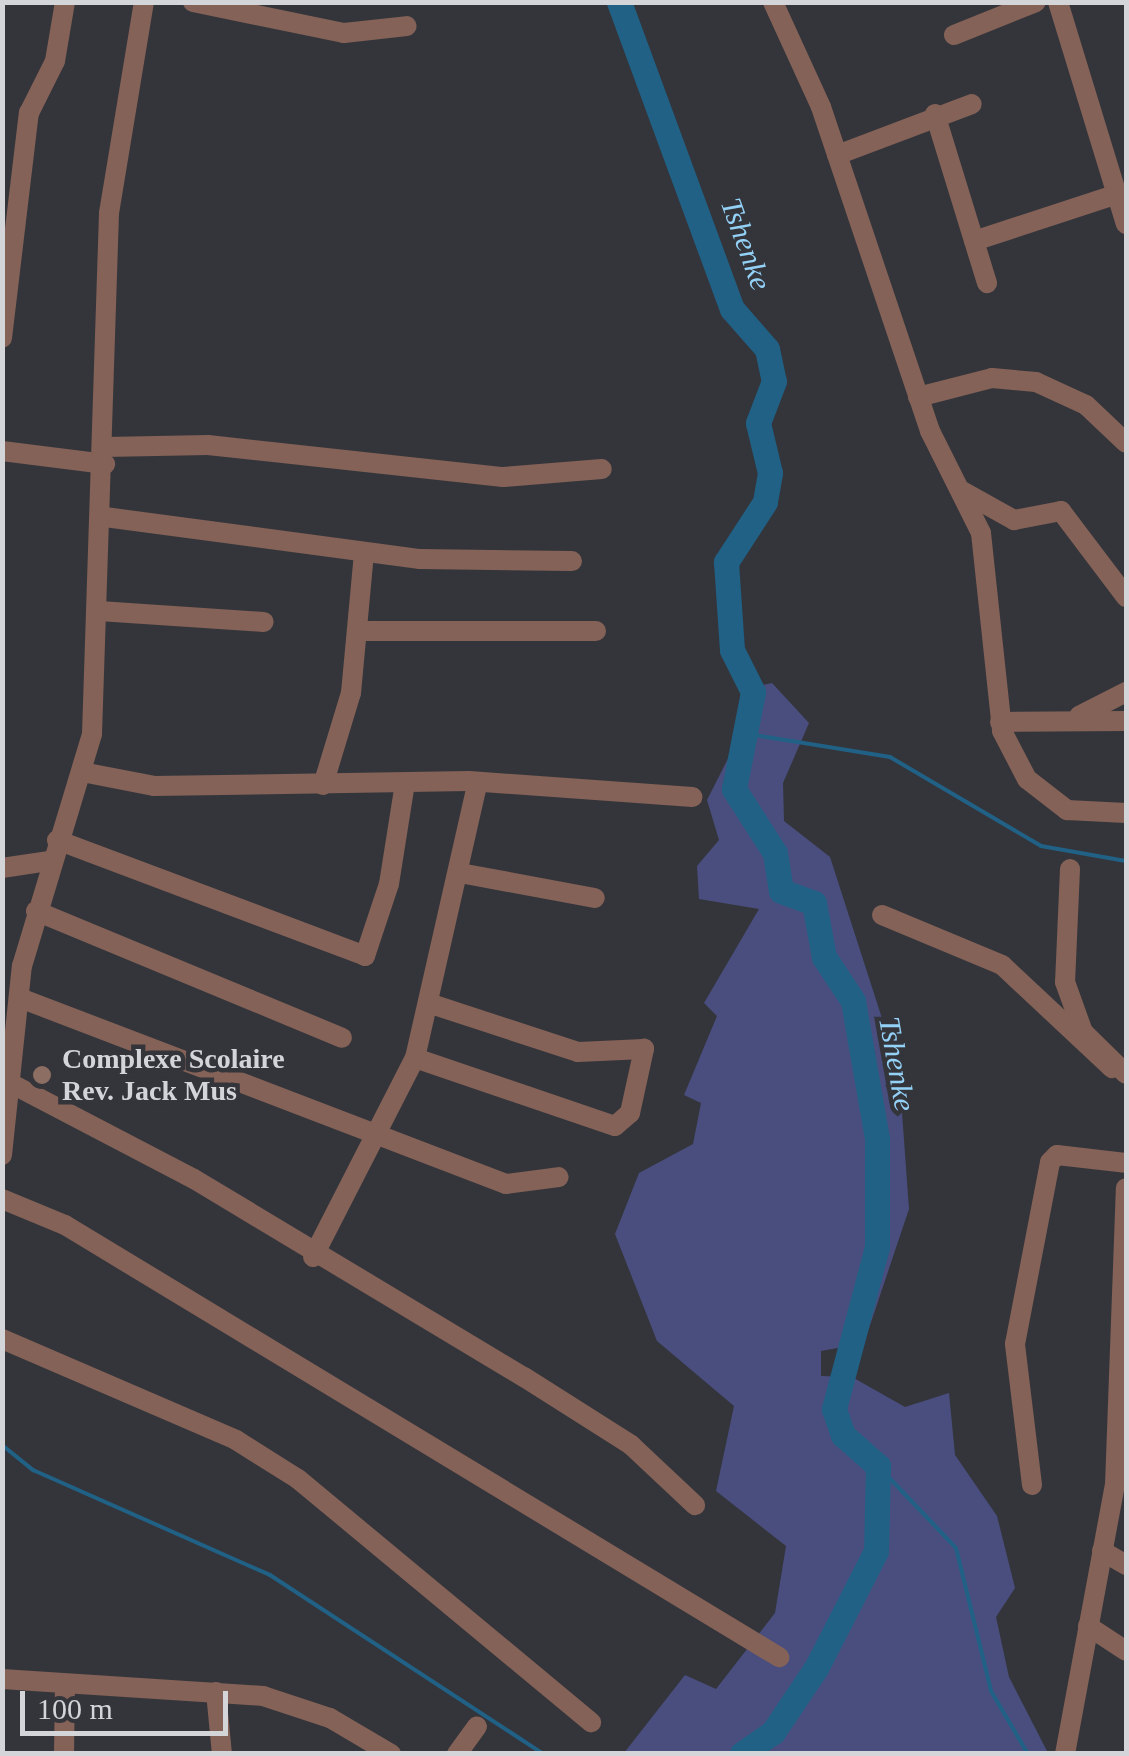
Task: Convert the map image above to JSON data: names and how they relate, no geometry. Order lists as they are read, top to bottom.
{
  "water": ["Tshenke"],
  "places": ["Complexe Scolaire Rev. Jack Mus"],
  "scale_bar": "100 m"
}
